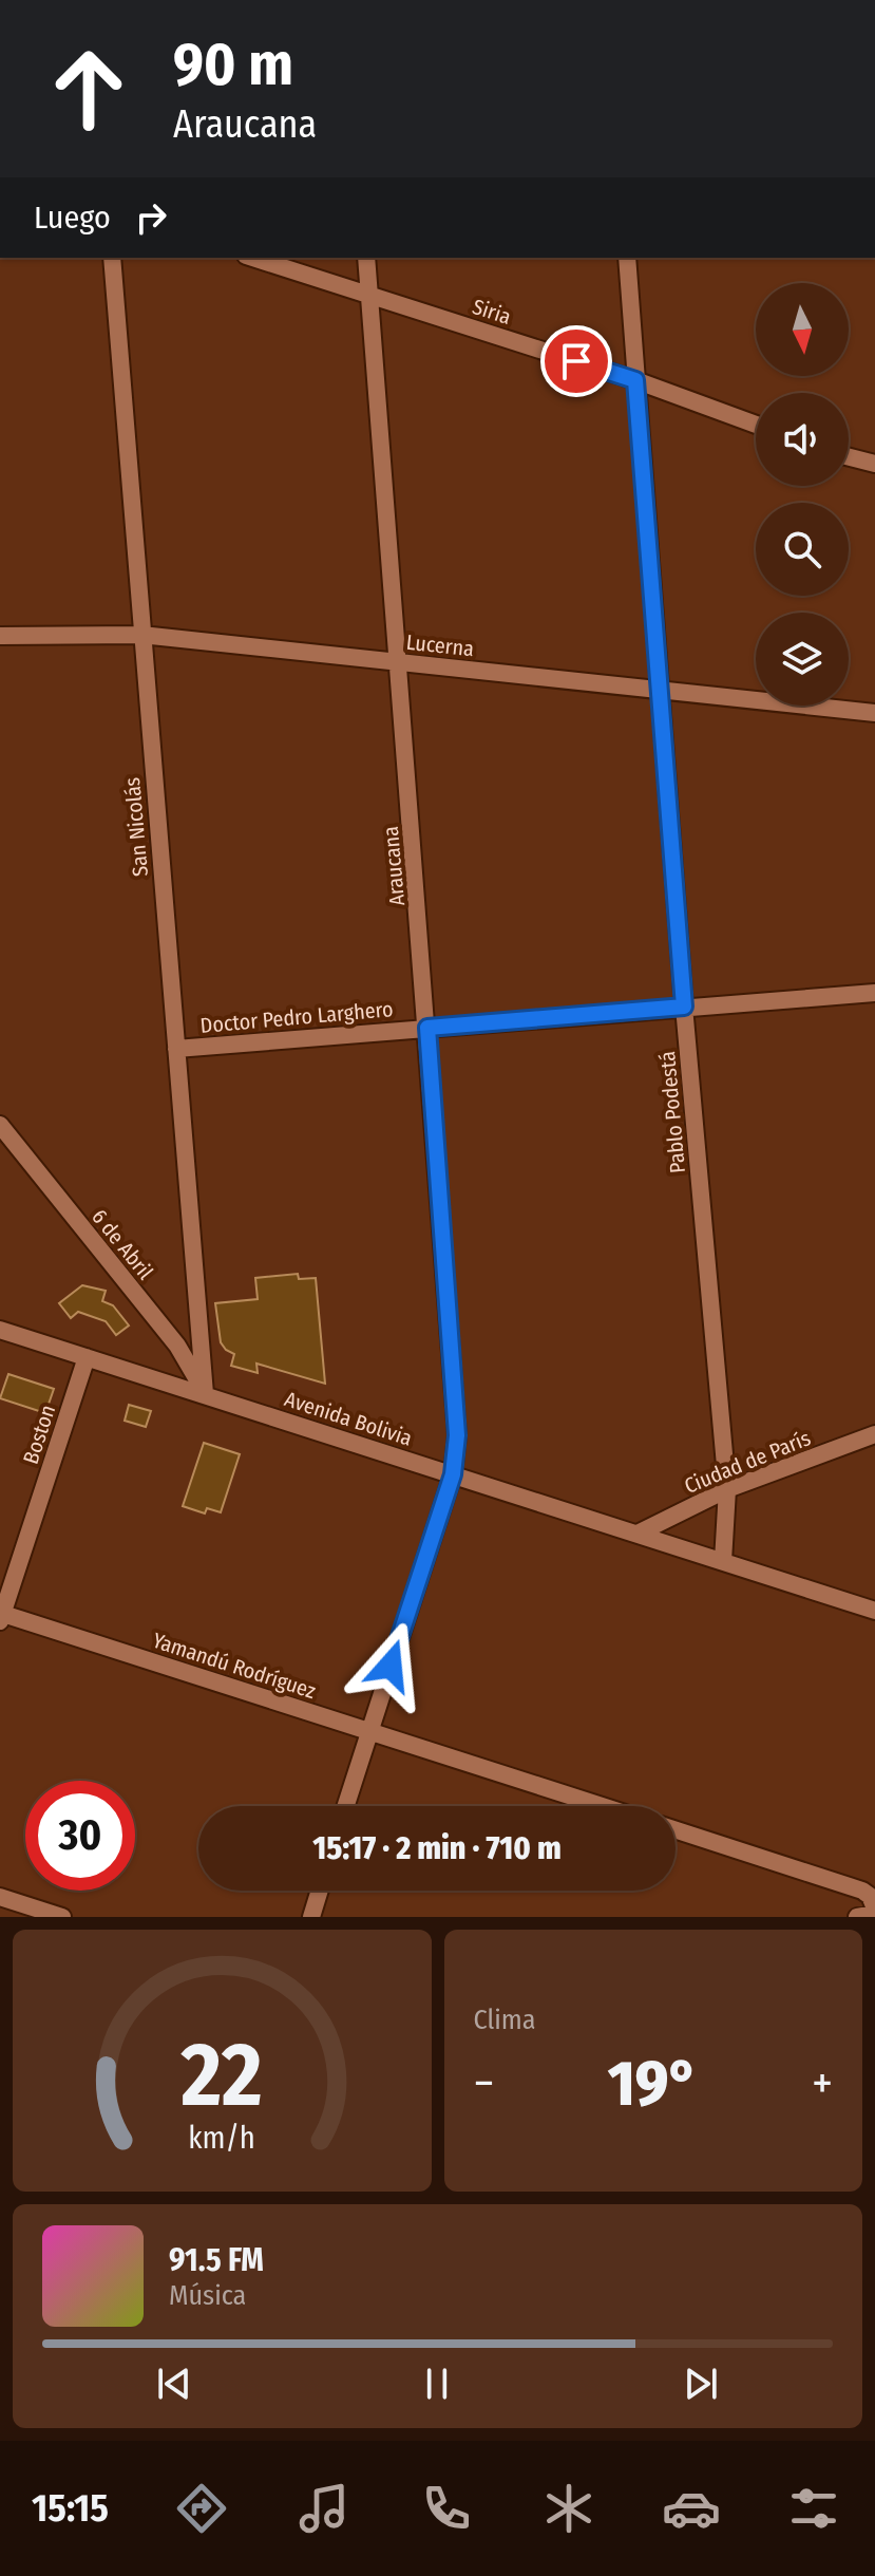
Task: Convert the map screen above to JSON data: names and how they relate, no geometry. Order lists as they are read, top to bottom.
{
  "streets": {
    "street": [
      "Siria",
      "Lucerna",
      "San Nicolás",
      "Araucana",
      "Doctor Pedro Larghero",
      "Pablo Podestá",
      "6 de Abril",
      "Avenida Bolivia",
      "Boston",
      "Ciudad de París",
      "Yamandú Rodríguez"
    ]
  },
  "crossings": [
    ["Siria", "Araucana"],
    ["Siria", "Pablo Podestá"],
    ["Lucerna", "San Nicolás"],
    ["Lucerna", "Araucana"],
    ["Lucerna", "Pablo Podestá"],
    ["San Nicolás", "Doctor Pedro Larghero"],
    ["San Nicolás", "6 de Abril"],
    ["San Nicolás", "Avenida Bolivia"],
    ["Araucana", "Doctor Pedro Larghero"],
    ["Araucana", "Avenida Bolivia"],
    ["Araucana", "Yamandú Rodríguez"],
    ["Doctor Pedro Larghero", "Pablo Podestá"],
    ["Pablo Podestá", "Avenida Bolivia"],
    ["Pablo Podestá", "Ciudad de París"],
    ["6 de Abril", "Avenida Bolivia"],
    ["Avenida Bolivia", "Boston"],
    ["Avenida Bolivia", "Ciudad de París"],
    ["Boston", "Yamandú Rodríguez"]
  ],
  "north": "bottom",
  "page": {
    "turn": ["90 m", "Araucana"],
    "then": "Luego",
    "limit": "30",
    "trip": "15:17 · 2 min · 710 m",
    "tile": "Clima",
    "heat": ["−", "19°", "+"],
    "song": ["91.5 FM", "Música"],
    "tabs": "15:15",
    "gauge": ["22", "km/h"]
  }
}
